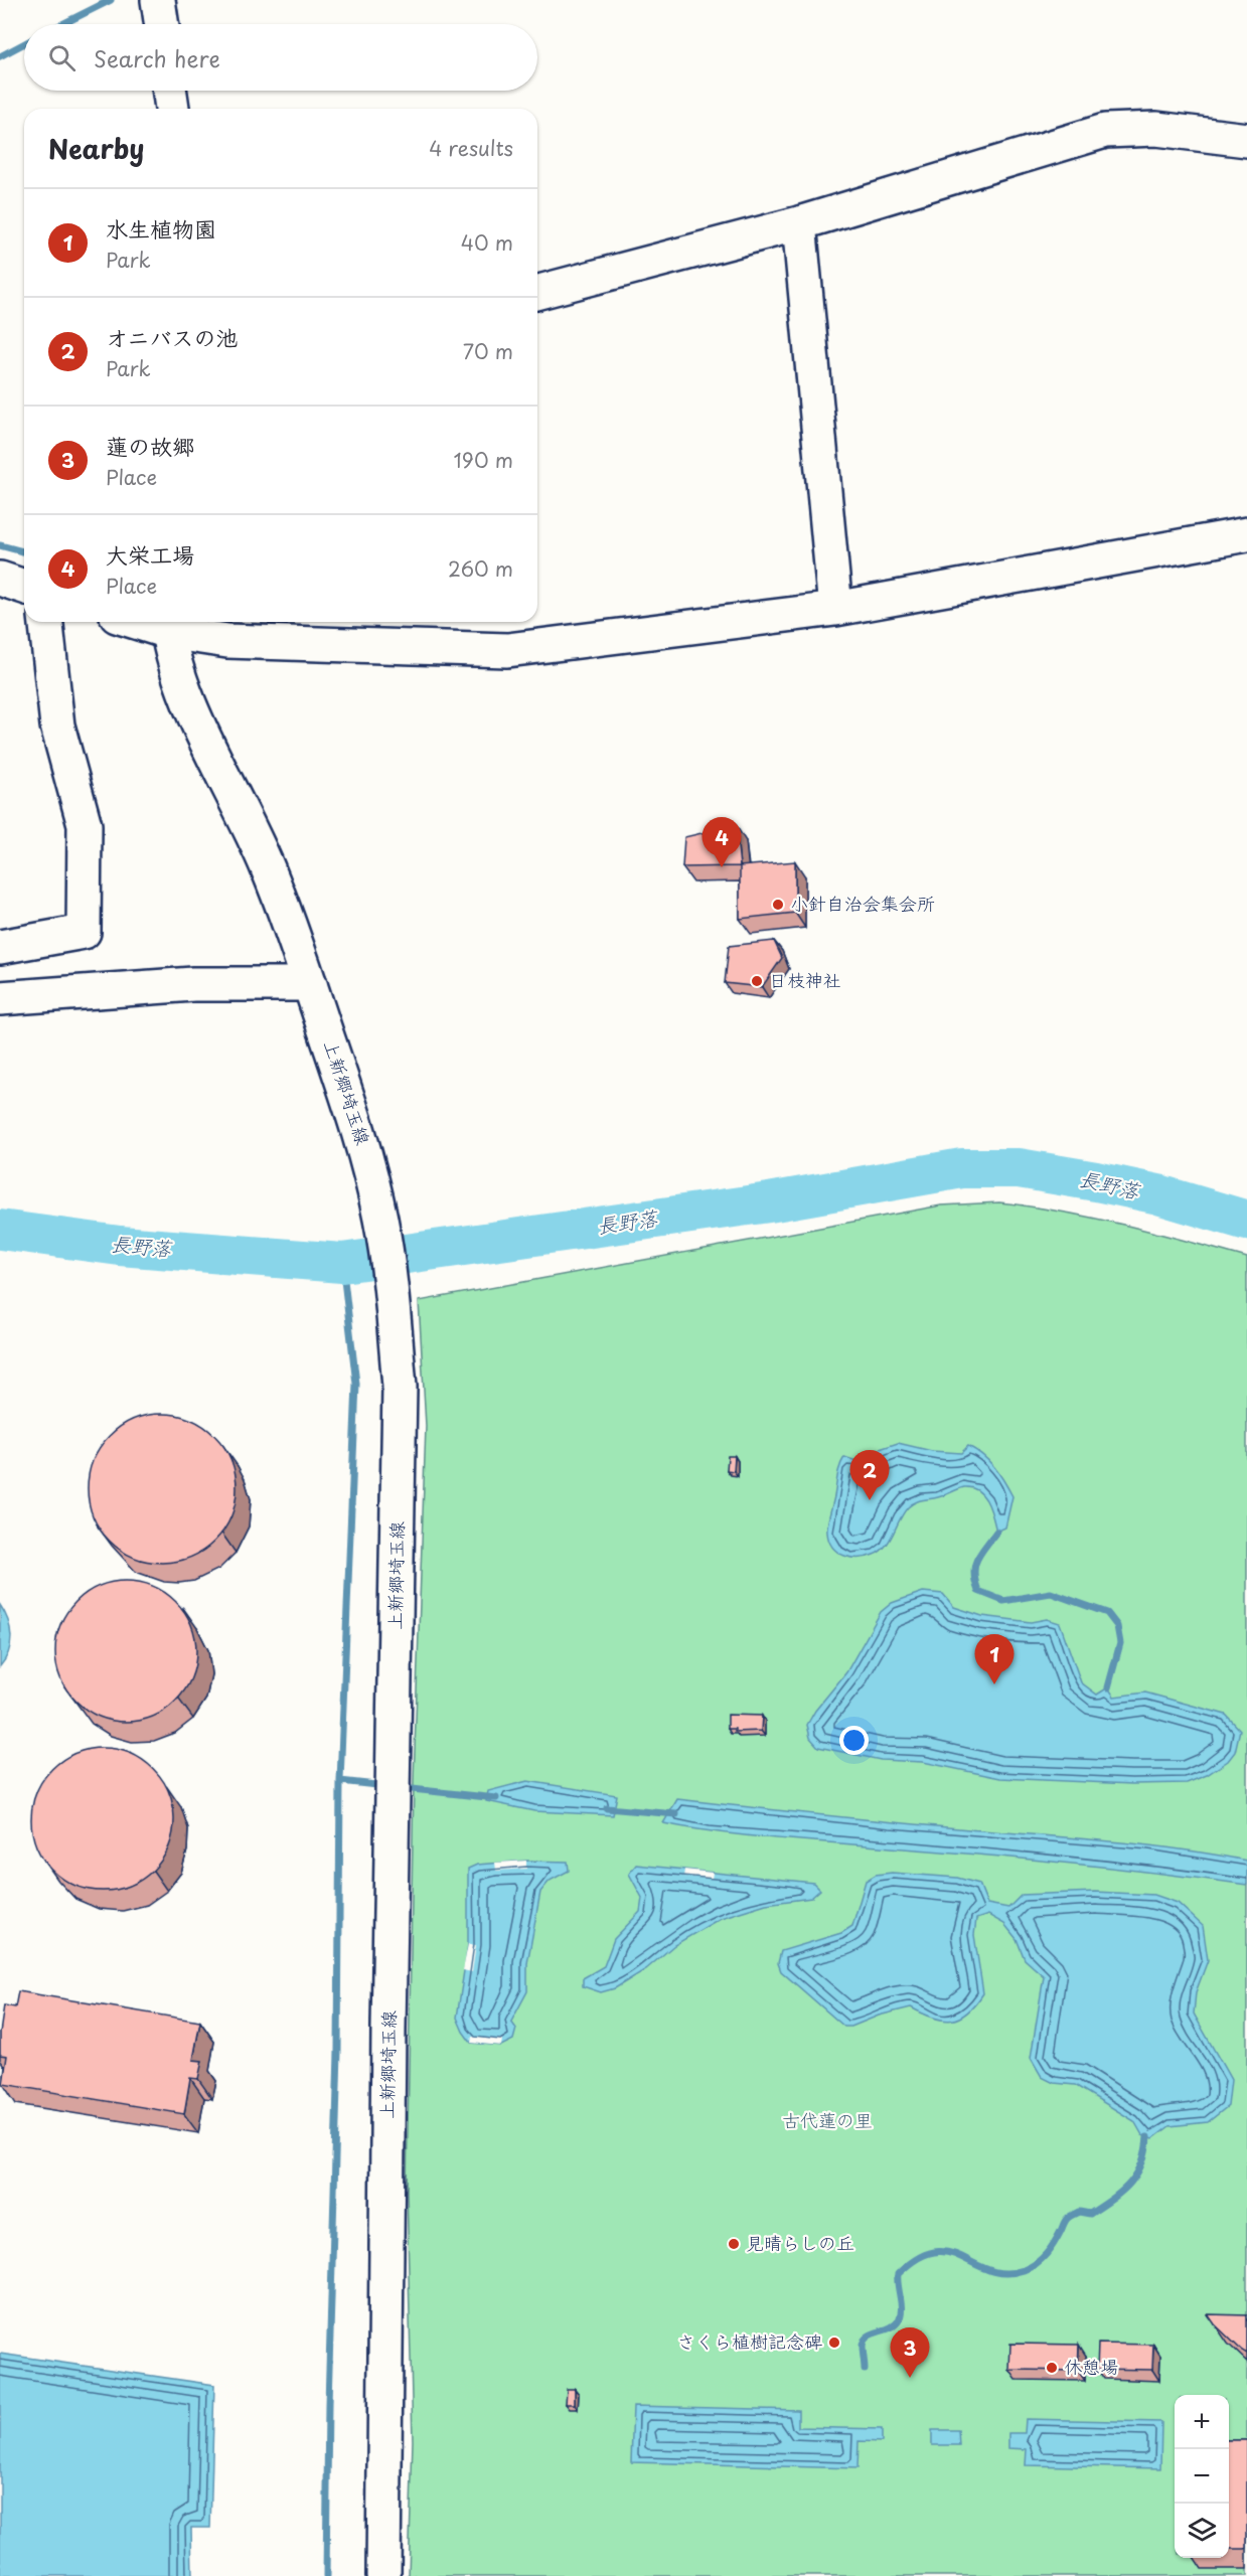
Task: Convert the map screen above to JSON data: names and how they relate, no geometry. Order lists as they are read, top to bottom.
{
  "streets": {
    "street": ["上新郷埼玉線"]
  },
  "water": ["長野落"],
  "parks": ["古代蓮の里"],
  "places": [
    "小針自治会集会所",
    "日枝神社",
    "見晴らしの丘",
    "さくら植樹記念碑",
    "休憩場"
  ],
  "page": {
    "search": "Search here",
    "heading": ["Nearby", "4 results"],
    "list": [
      {
        "mark": "1",
        "name": "水生植物園",
        "note": "Park",
        "value": "40 m"
      },
      {
        "mark": "2",
        "name": "オニバスの池",
        "note": "Park",
        "value": "70 m"
      },
      {
        "mark": "3",
        "name": "蓮の故郷",
        "note": "Place",
        "value": "190 m"
      },
      {
        "mark": "4",
        "name": "大栄工場",
        "note": "Place",
        "value": "260 m"
      }
    ],
    "pins": [
      "4",
      "2",
      "1",
      "3"
    ],
    "map_buttons": ["+", "−"]
  }
}
